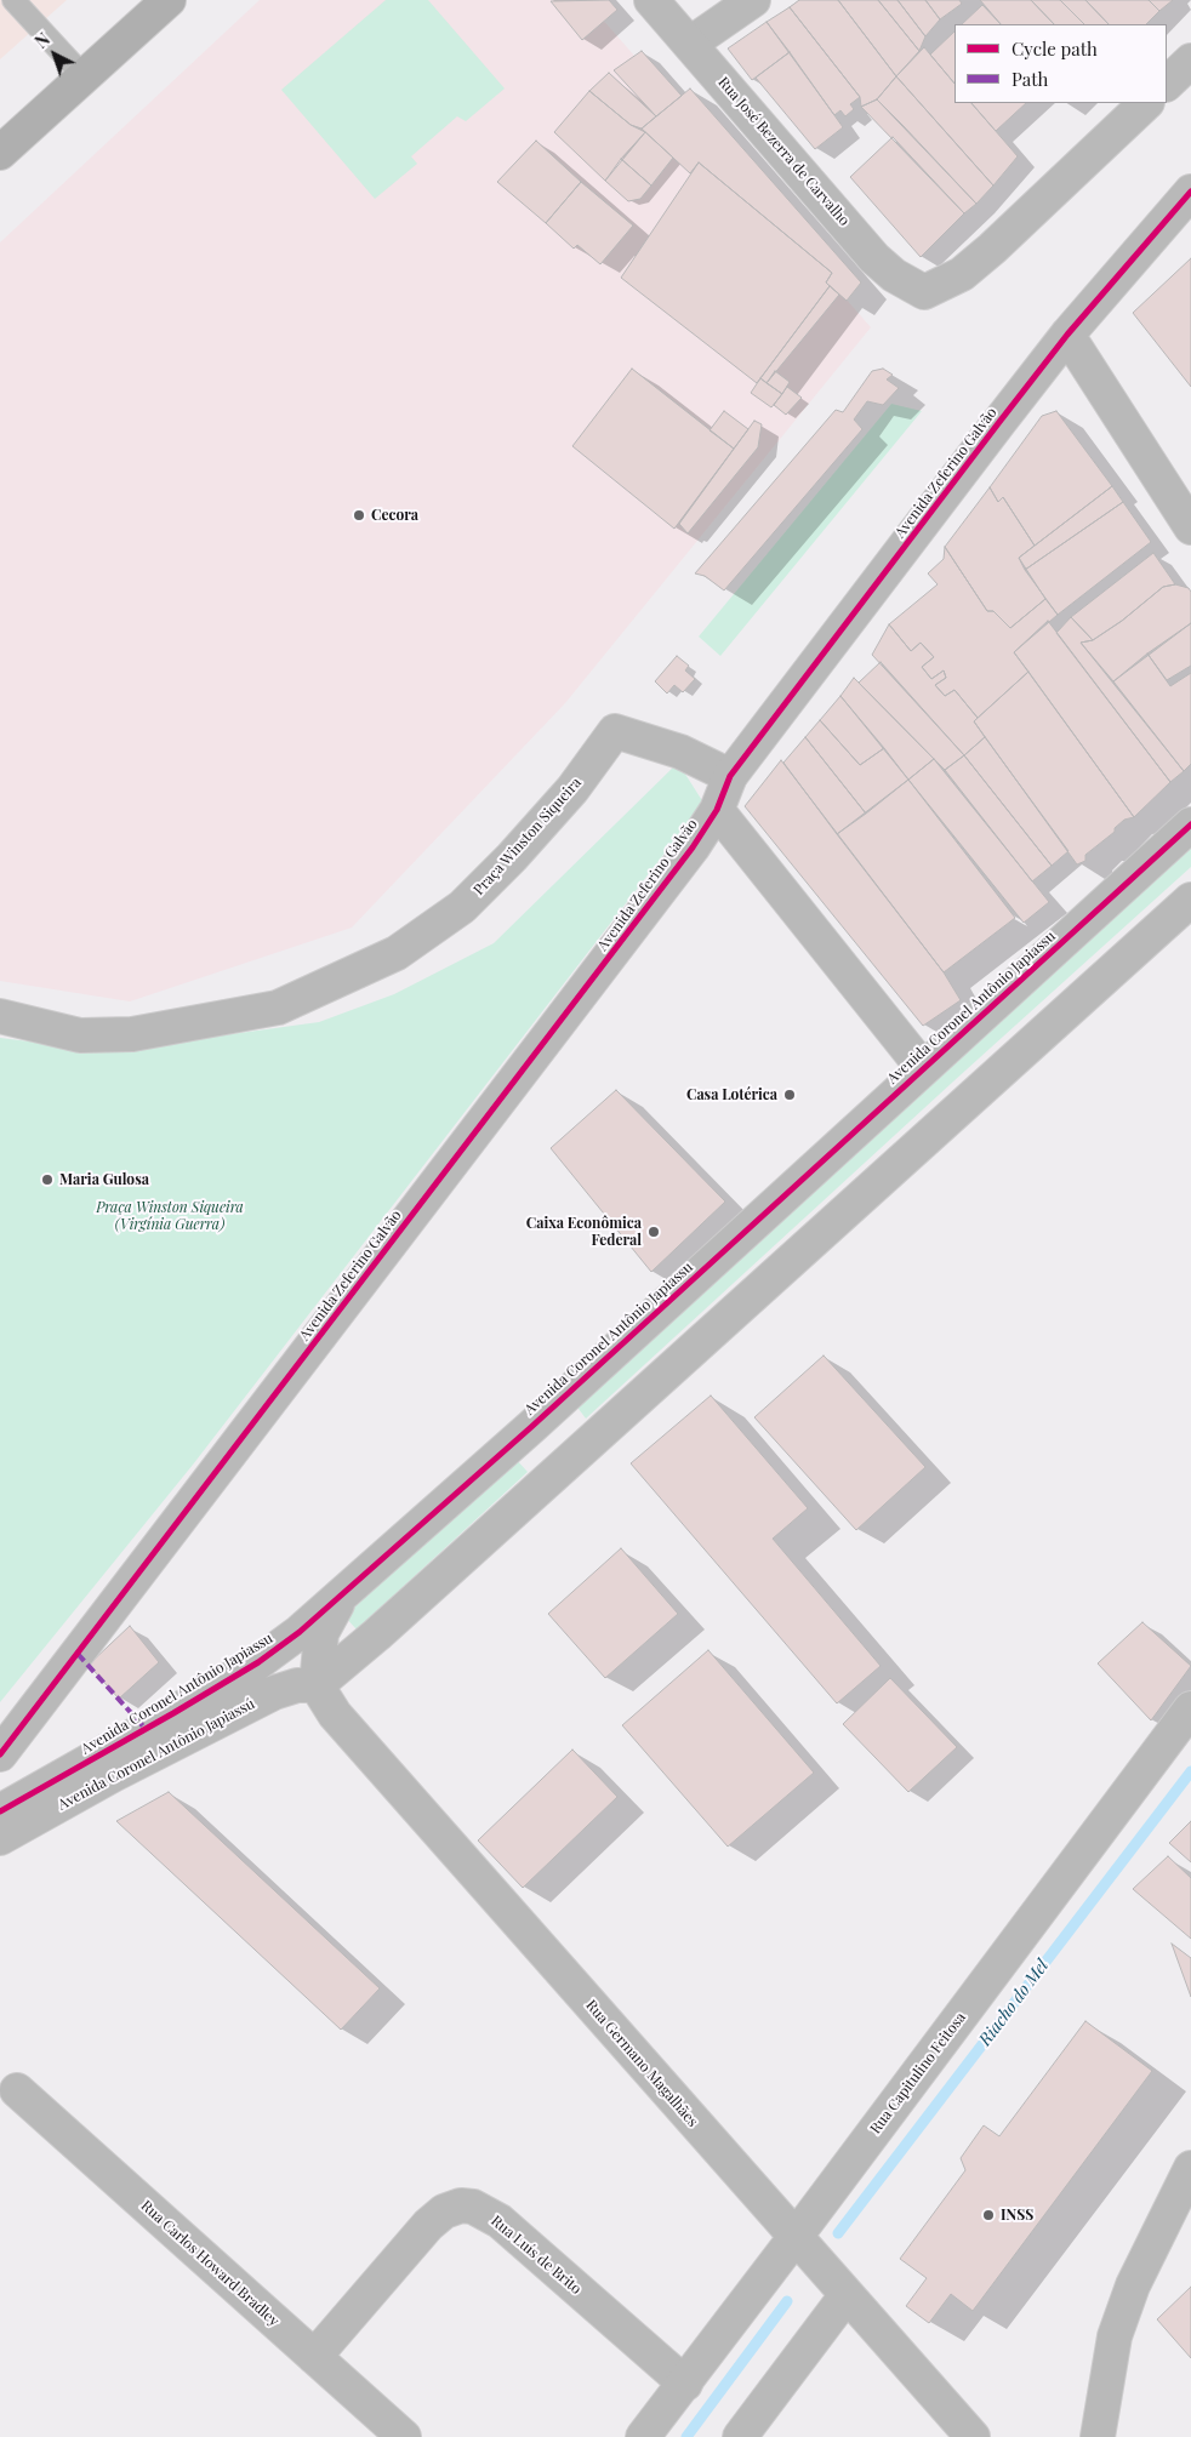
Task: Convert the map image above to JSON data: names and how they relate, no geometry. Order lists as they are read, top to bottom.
{
  "streets": {
    "street": [
      "Rua José Bezerra de Carvalho",
      "Avenida Zeferino Galvão",
      "Praça Winston Siqueira",
      "Avenida Coronel Antônio Japiassu",
      "Avenida Coronel Antônio Japiassú",
      "Rua Germano Magalhães",
      "Rua Capitulino Feitosa",
      "Rua Luís de Brito",
      "Rua Carlos Howard Bradley"
    ]
  },
  "crossings": [
    ["Avenida Zeferino Galvão", "Praça Winston Siqueira"],
    ["Avenida Coronel Antônio Japiassú", "Rua Germano Magalhães"],
    ["Rua Germano Magalhães", "Rua Capitulino Feitosa"],
    ["Rua Capitulino Feitosa", "Rua Luís de Brito"],
    ["Rua Luís de Brito", "Rua Carlos Howard Bradley"]
  ],
  "water": ["Riacho do Mel"],
  "parks": ["Praça Winston Siqueira (Virgínia Guerra)"],
  "places": [
    "Cecora",
    "Casa Lotérica",
    "Maria Gulosa",
    "Caixa Econômica Federal",
    "INSS"
  ],
  "legend": ["Cycle path", "Path"],
  "north": "top left"
}
